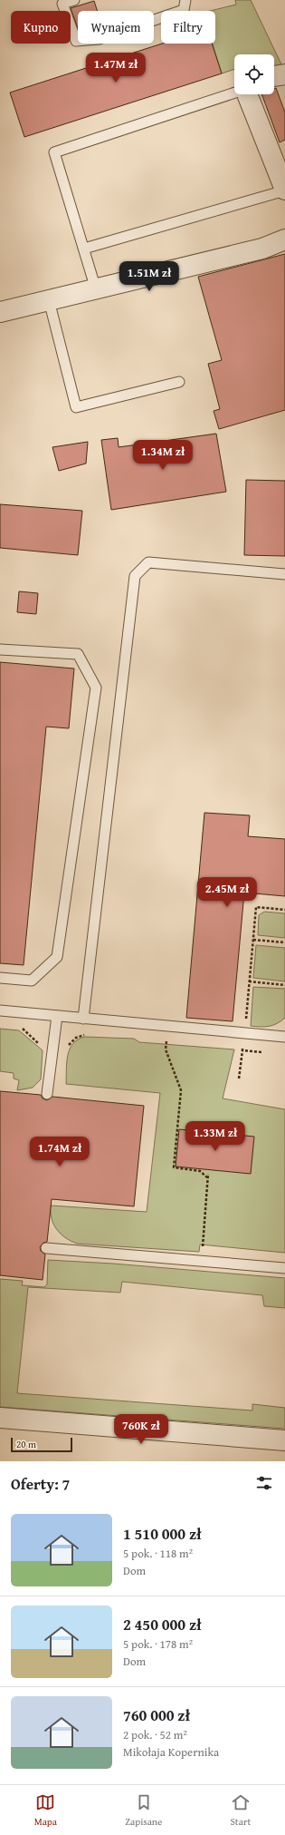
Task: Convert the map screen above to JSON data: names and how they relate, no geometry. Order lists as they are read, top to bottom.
{
  "scale_bar": "20 m",
  "page": {
    "chip": ["Kupno", "Wynajem", "Filtry"],
    "price": [
      "1.47M zł",
      "1.51M zł",
      "1.34M zł",
      "2.45M zł",
      "1.33M zł",
      "1.74M zł",
      "760K zł"
    ],
    "scale": "20 m",
    "heading": "Oferty: 7",
    "list": [
      {
        "name": "1 510 000 zł",
        "note": "5 pok. · 118 m² · Dom"
      },
      {
        "name": "2 450 000 zł",
        "note": "5 pok. · 178 m² · Dom"
      },
      {
        "name": "760 000 zł",
        "note": "2 pok. · 52 m² · Mikołaja Kopernika"
      }
    ],
    "tabs": ["Mapa", "Zapisane", "Start"]
  }
}
